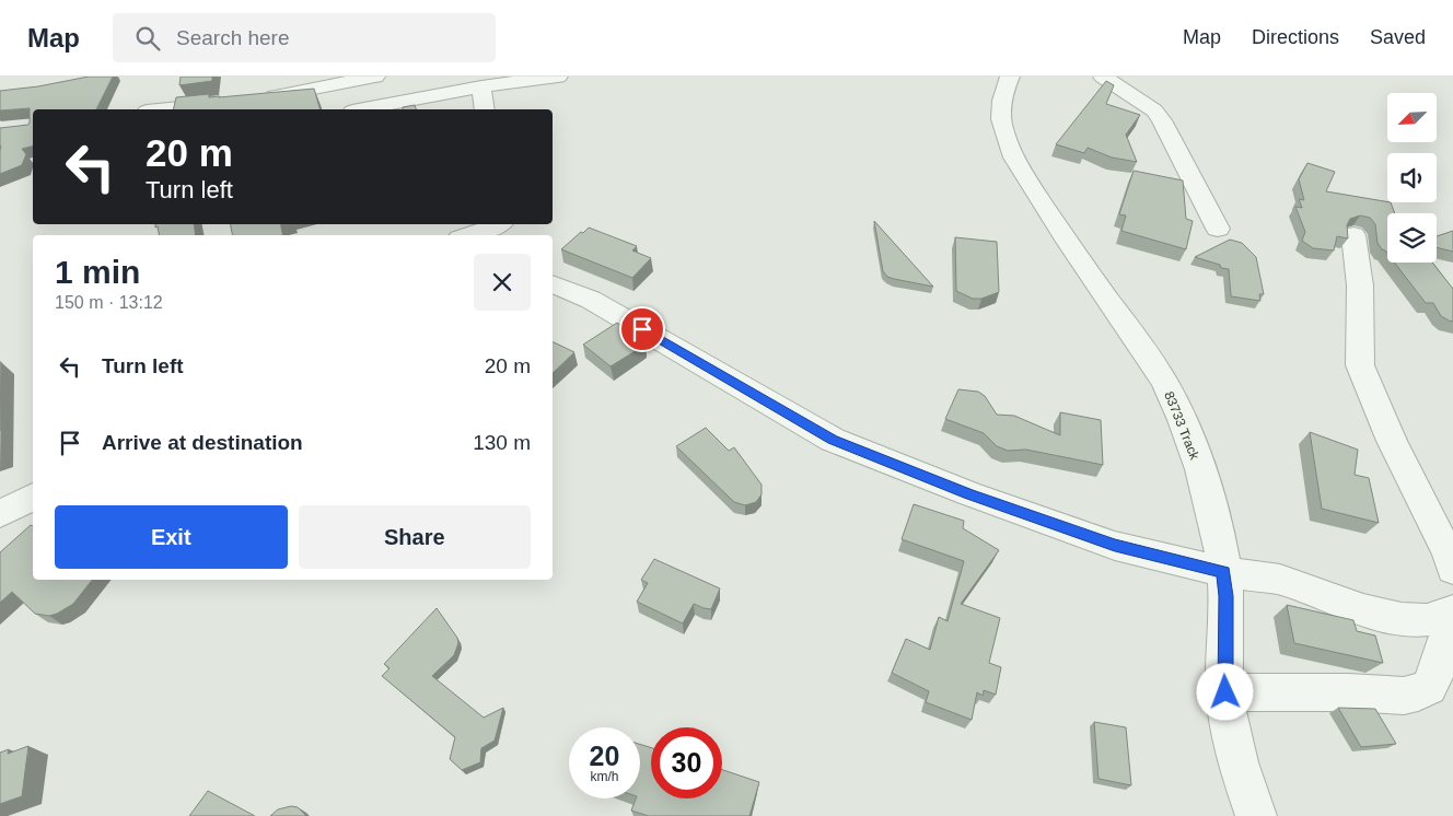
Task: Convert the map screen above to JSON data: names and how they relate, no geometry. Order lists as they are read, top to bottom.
{
  "streets": {
    "street": ["83733 Track"]
  },
  "north": "bottom left",
  "page": {
    "header": "Map",
    "search": "Search here",
    "nav": ["Map", "Directions", "Saved"],
    "turn": ["20 m", "Turn left"],
    "heading": ["1 min", "150 m · 13:12"],
    "list": [
      {
        "name": "Turn left",
        "value": "20 m"
      },
      {
        "name": "Arrive at destination",
        "value": "130 m"
      }
    ],
    "buttons": ["Exit", "Share"],
    "speed": "20 km/h",
    "limit": "30"
  }
}
